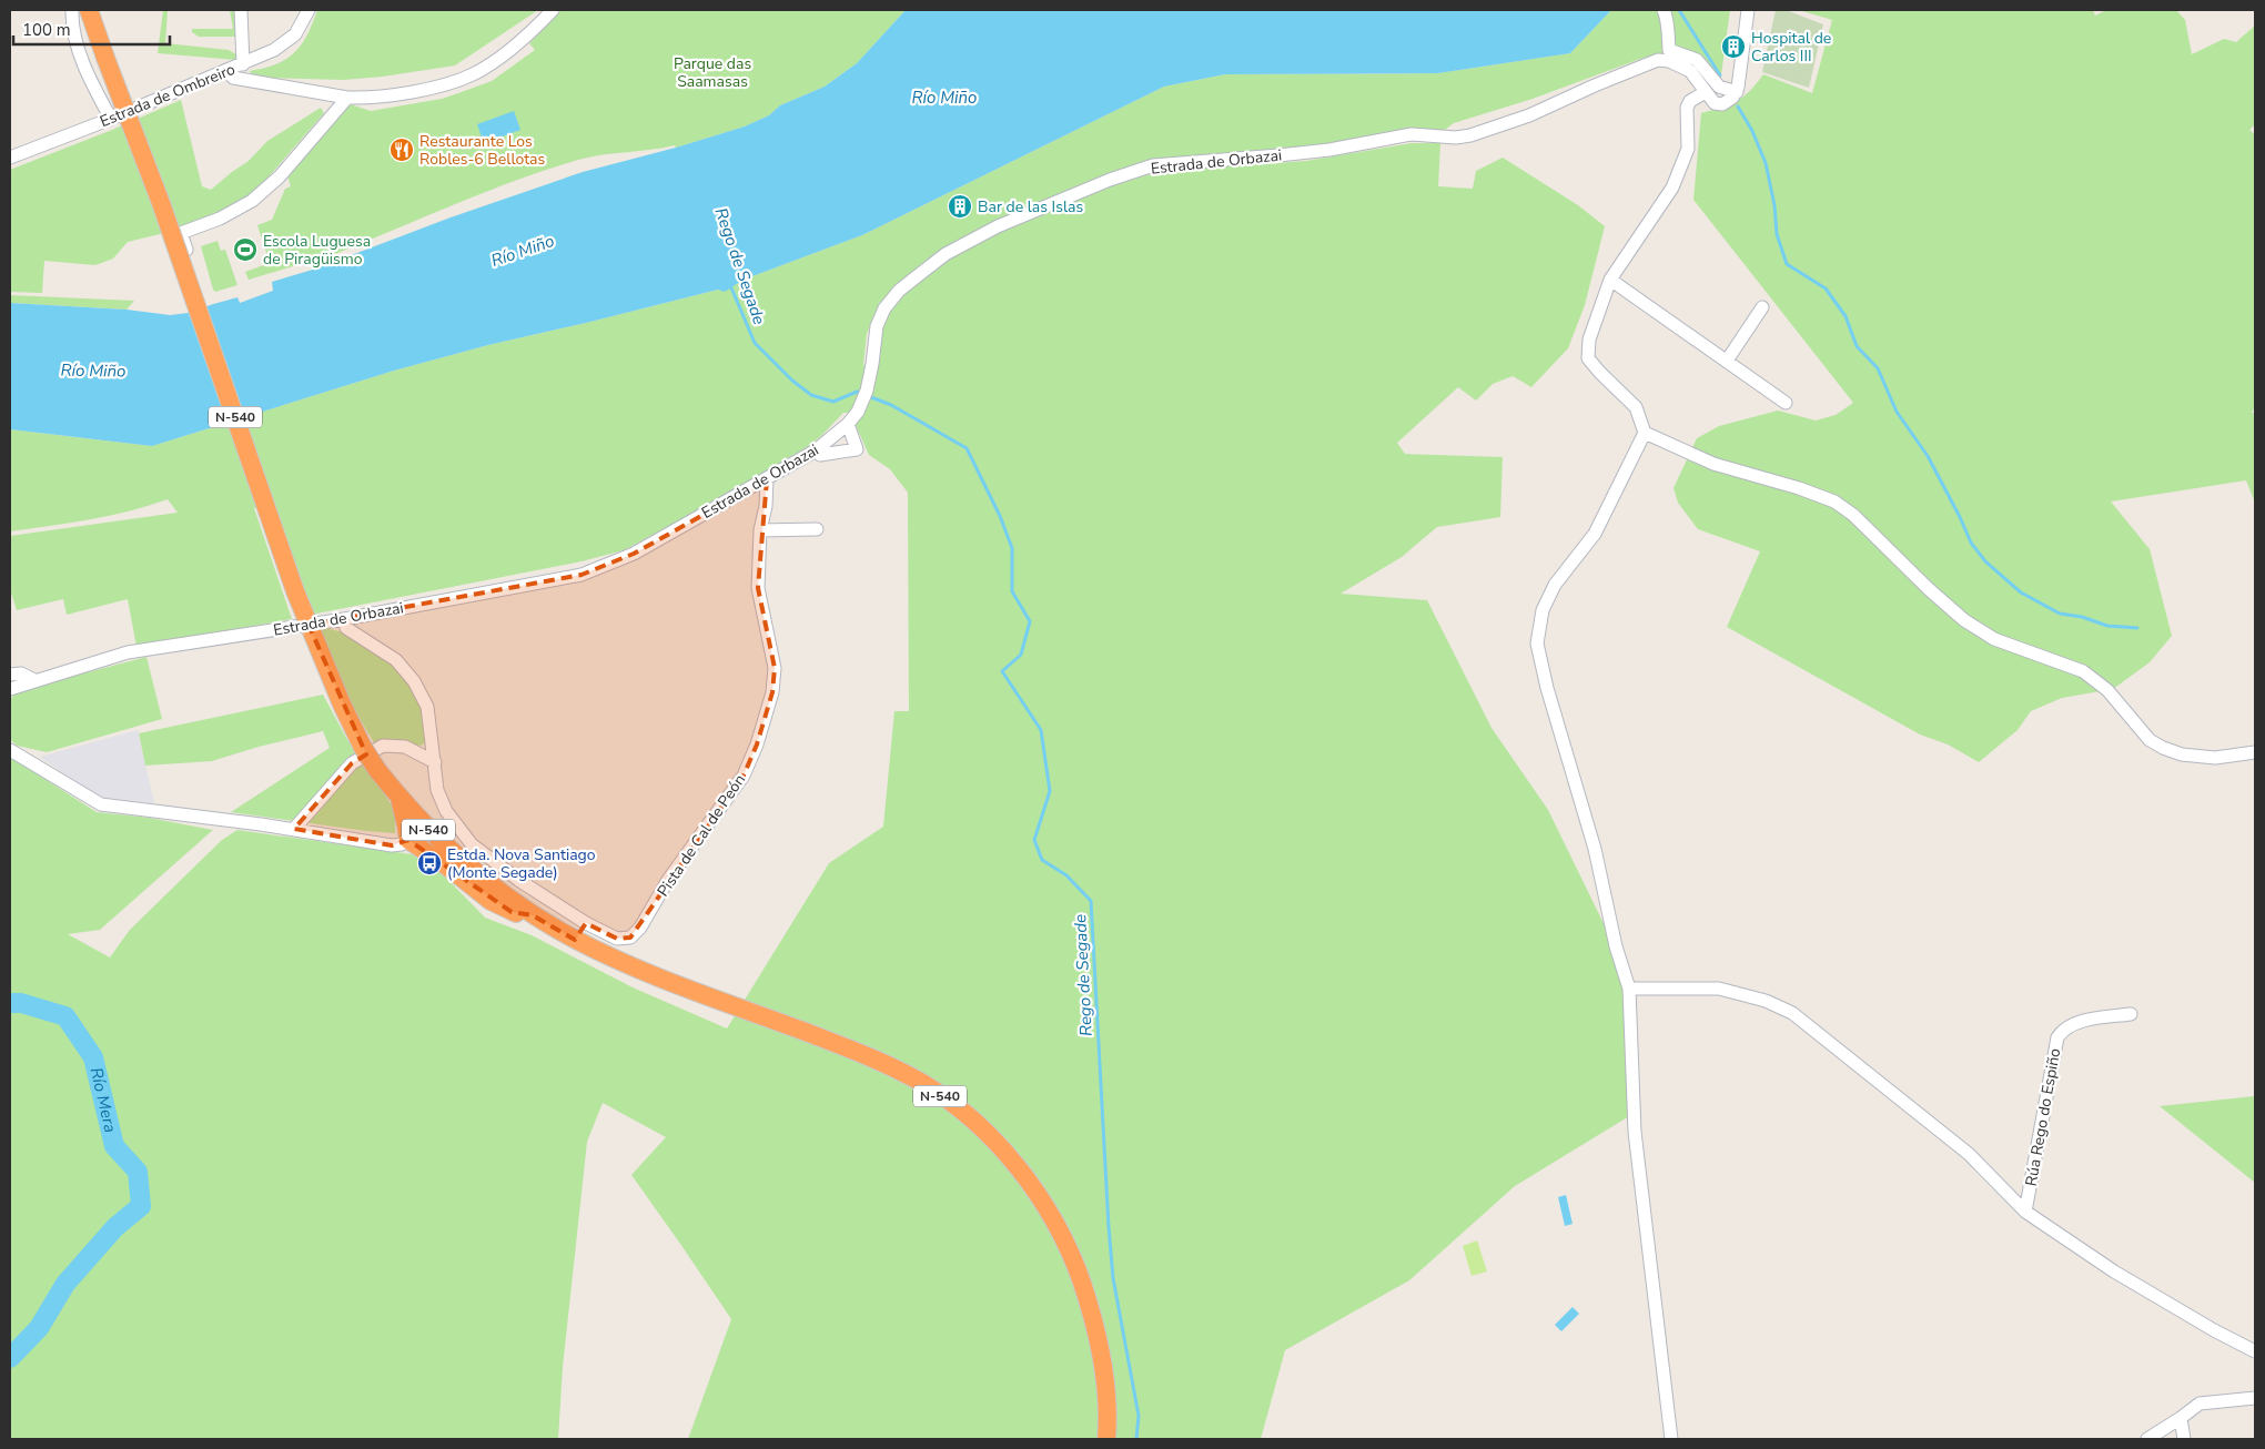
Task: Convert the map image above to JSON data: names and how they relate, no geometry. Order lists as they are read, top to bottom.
{
  "streets": {
    "highway": ["N-540"],
    "street": [
      "Estrada de Ombreiro",
      "Estrada de Orbazai",
      "Pista de Cal de Peón",
      "Rúa Rego do Espiño"
    ]
  },
  "crossings": [
    ["Estrada de Orbazai", "Pista de Cal de Peón"]
  ],
  "water": ["Río Miño", "Rego de Segade", "Río Mera"],
  "parks": ["Parque das Saamasas"],
  "places": {
    "building": ["Hospital de Carlos III", "Bar de las Islas"],
    "restaurant": ["Restaurante Los Robles-6 Bellotas"],
    "sports": ["Escola Luguesa de Piragüismo"],
    "bus stop": ["Estda. Nova Santiago (Monte Segade)"]
  },
  "scale_bar": "100 m"
}
